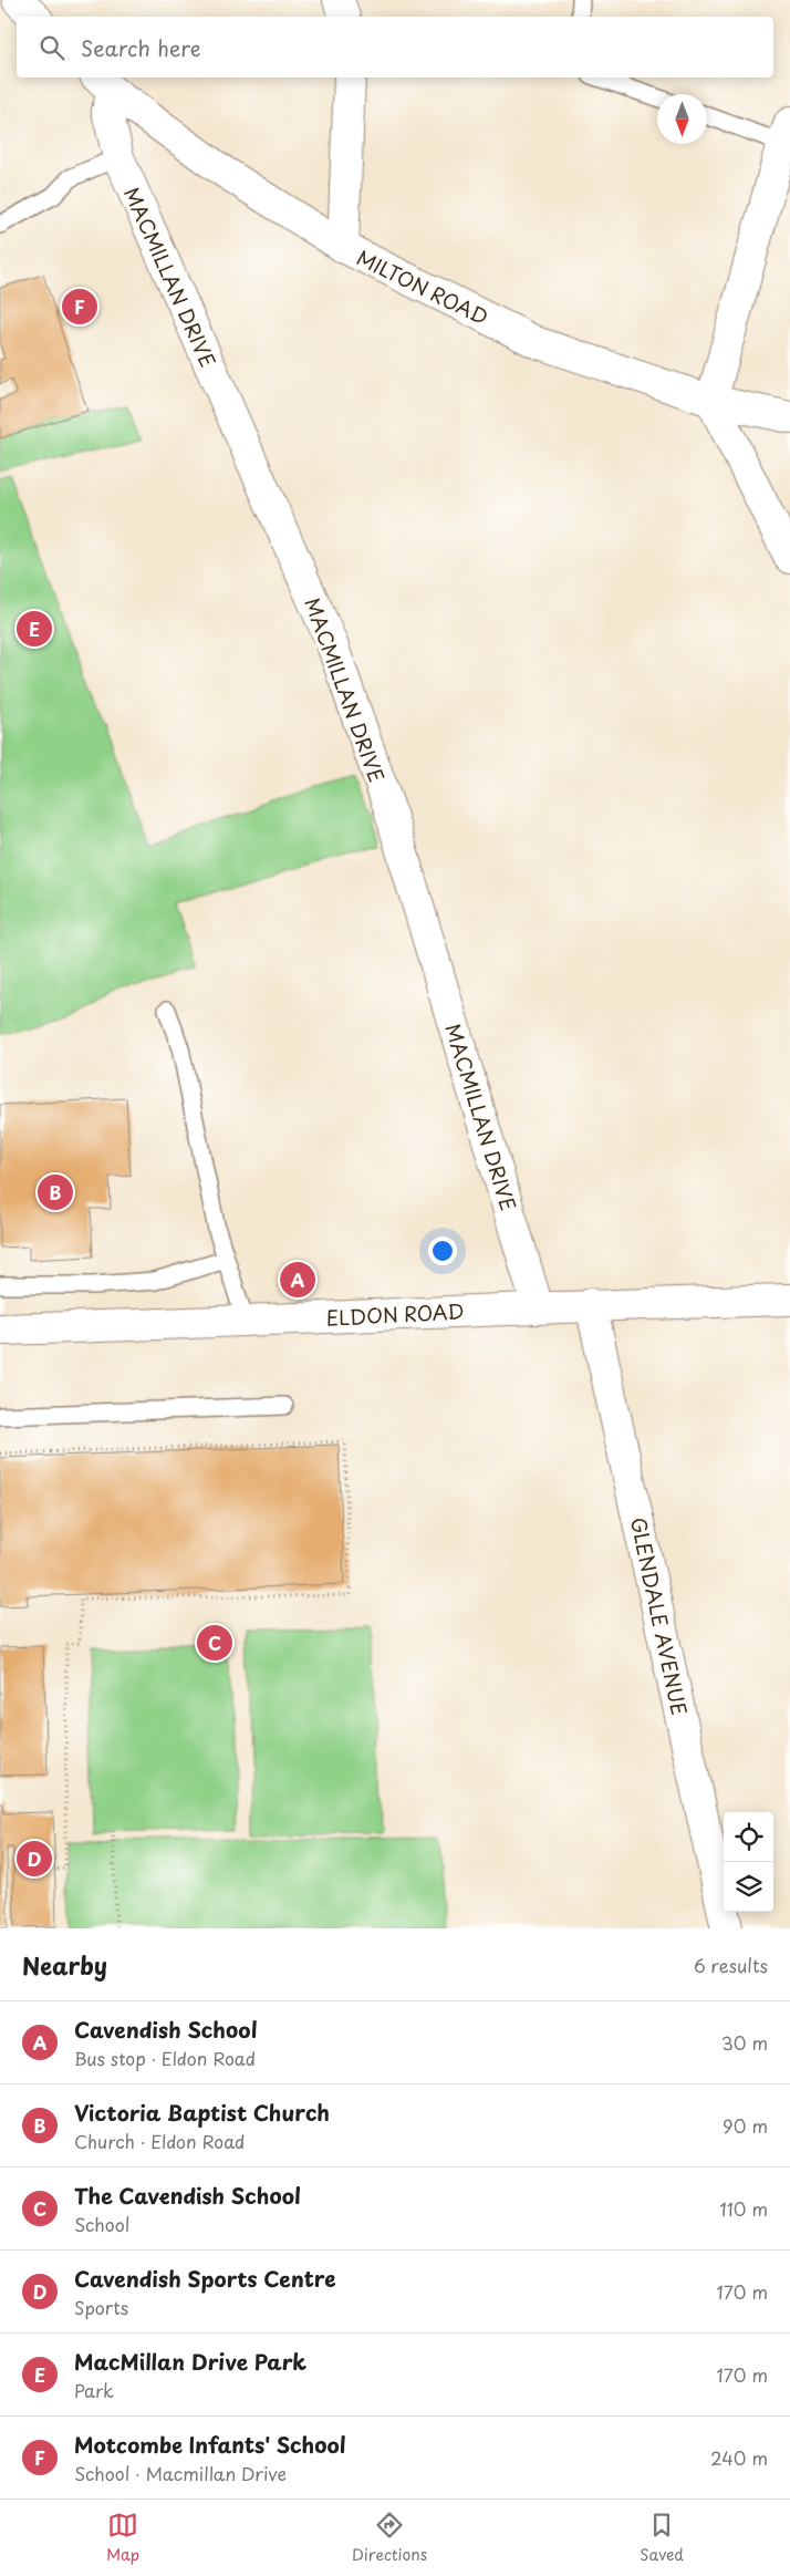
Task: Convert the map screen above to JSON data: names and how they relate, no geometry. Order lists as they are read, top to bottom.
{
  "streets": {
    "street": [
      "MACMILLAN DRIVE",
      "MILTON ROAD",
      "ELDON ROAD",
      "GLENDALE AVENUE"
    ]
  },
  "crossings": [
    ["MACMILLAN DRIVE", "MILTON ROAD"],
    ["MACMILLAN DRIVE", "ELDON ROAD"],
    ["ELDON ROAD", "GLENDALE AVENUE"]
  ],
  "north": "bottom",
  "page": {
    "search": "Search here",
    "pins": [
      "F",
      "E",
      "B",
      "A",
      "C",
      "D"
    ],
    "heading": ["Nearby", "6 results"],
    "list": [
      {
        "mark": "A",
        "name": "Cavendish School",
        "note": "Bus stop · Eldon Road",
        "value": "30 m"
      },
      {
        "mark": "B",
        "name": "Victoria Baptist Church",
        "note": "Church · Eldon Road",
        "value": "90 m"
      },
      {
        "mark": "C",
        "name": "The Cavendish School",
        "note": "School",
        "value": "110 m"
      },
      {
        "mark": "D",
        "name": "Cavendish Sports Centre",
        "note": "Sports",
        "value": "170 m"
      },
      {
        "mark": "E",
        "name": "MacMillan Drive Park",
        "note": "Park",
        "value": "170 m"
      },
      {
        "mark": "F",
        "name": "Motcombe Infants' School",
        "note": "School · Macmillan Drive",
        "value": "240 m"
      }
    ],
    "nav": ["Map", "Directions", "Saved"]
  }
}
